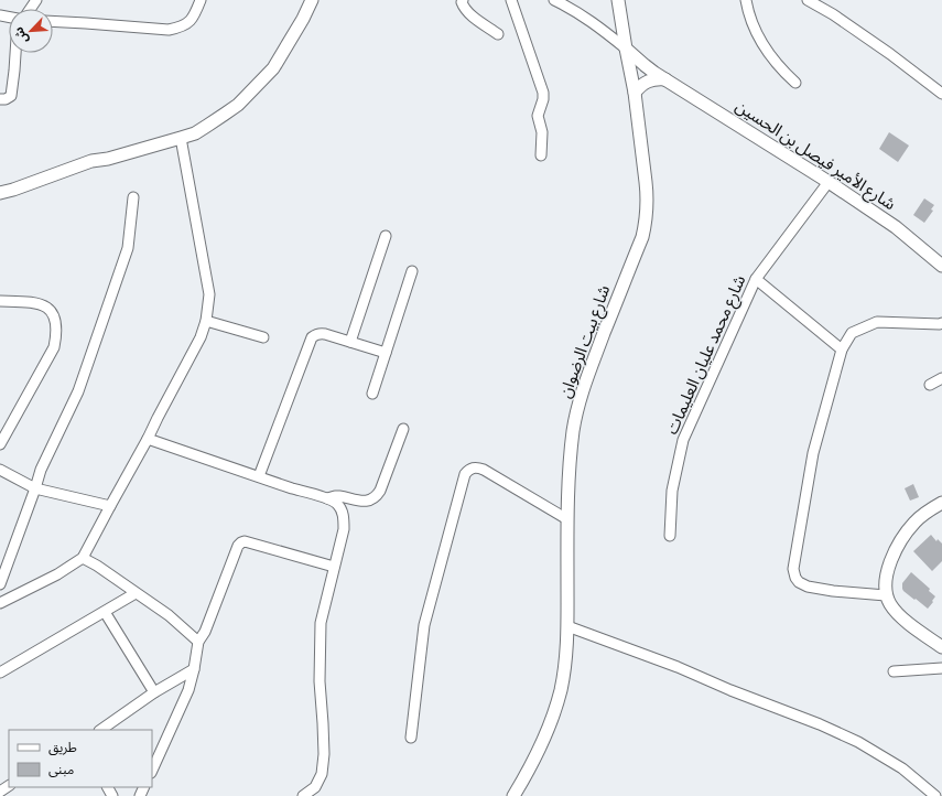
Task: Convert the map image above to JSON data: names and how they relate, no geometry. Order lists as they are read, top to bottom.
{
  "streets": {
    "street": ["شارع الأمير فيصل بن الحسين", "شارع بيت الرضوان", "شارع محمد عليان العليمات"]
  },
  "crossings": [
    ["شارع الأمير فيصل بن الحسين", "شارع بيت الرضوان"],
    ["شارع الأمير فيصل بن الحسين", "شارع محمد عليان العليمات"]
  ],
  "legend": ["طريق", "مبنى"],
  "north": "bottom left"
}
